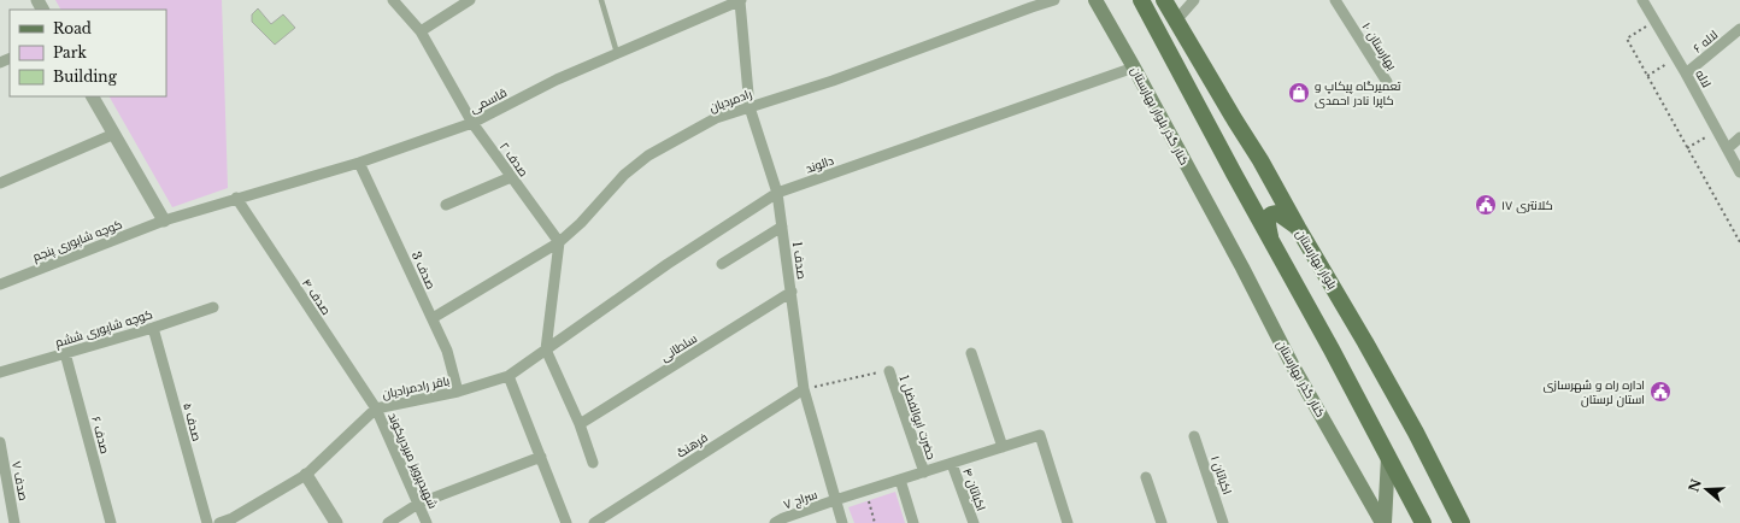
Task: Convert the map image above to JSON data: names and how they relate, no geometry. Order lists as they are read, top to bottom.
{
  "streets": {
    "main road": ["کنار گذر بلوار بهارستان", "بلوار بهارستان", "کنار گذر بهارستان"],
    "street": [
      "لاله ۶",
      "بهارستان ۱۰",
      "لاله",
      "قاسمی",
      "رادمردیان",
      "صدف ۲",
      "دالوند",
      "کوچه شاپوری پنجم",
      "صدف 1",
      "صدف 3",
      "صدف ۴",
      "کوچه شاپوری ششم",
      "سلطانی",
      "باقر رادمرادیان",
      "حضرت ابوالفضل 1",
      "صدف ۵",
      "صدف ۶",
      "فرهنگ",
      "شهیدپرویز میردریکوند",
      "اکباتان ۱",
      "صدف ۷",
      "اکباتان ۴",
      "سراج ۷"
    ]
  },
  "crossings": [
    ["لاله ۶", "لاله"],
    ["قاسمی", "صدف ۲"],
    ["قاسمی", "کوچه شاپوری پنجم"],
    ["قاسمی", "صدف 1"],
    ["قاسمی", "صدف 3"],
    ["قاسمی", "صدف ۴"],
    ["رادمردیان", "صدف ۲"],
    ["رادمردیان", "صدف 1"],
    ["رادمردیان", "صدف 3"],
    ["کنار گذر بلوار بهارستان", "دالوند"],
    ["کنار گذر بلوار بهارستان", "کنار گذر بهارستان"],
    ["دالوند", "صدف 1"],
    ["دالوند", "باقر رادمرادیان"],
    ["کوچه شاپوری پنجم", "صدف ۴"],
    ["صدف 1", "سلطانی"],
    ["صدف 1", "حضرت ابوالفضل 1"],
    ["صدف 1", "فرهنگ"],
    ["صدف 1", "سراج ۷"],
    ["صدف 3", "باقر رادمرادیان"],
    ["صدف ۴", "باقر رادمرادیان"],
    ["صدف ۴", "شهیدپرویز میردریکوند"],
    ["کوچه شاپوری ششم", "صدف ۵"],
    ["کوچه شاپوری ششم", "صدف ۶"],
    ["باقر رادمرادیان", "شهیدپرویز میردریکوند"],
    ["حضرت ابوالفضل 1", "فرهنگ"],
    ["حضرت ابوالفضل 1", "سراج ۷"],
    ["اکباتان ۴", "سراج ۷"]
  ],
  "places": {
    "shop": ["تعمیرگاه پیکاپ و کاپرا نادر احمدی"],
    "public building": ["کلانتری ۱۷", "اداره راه و شهرسازی استان لرستان"]
  },
  "legend": ["Road", "Park", "Building"],
  "north": "left"
}
